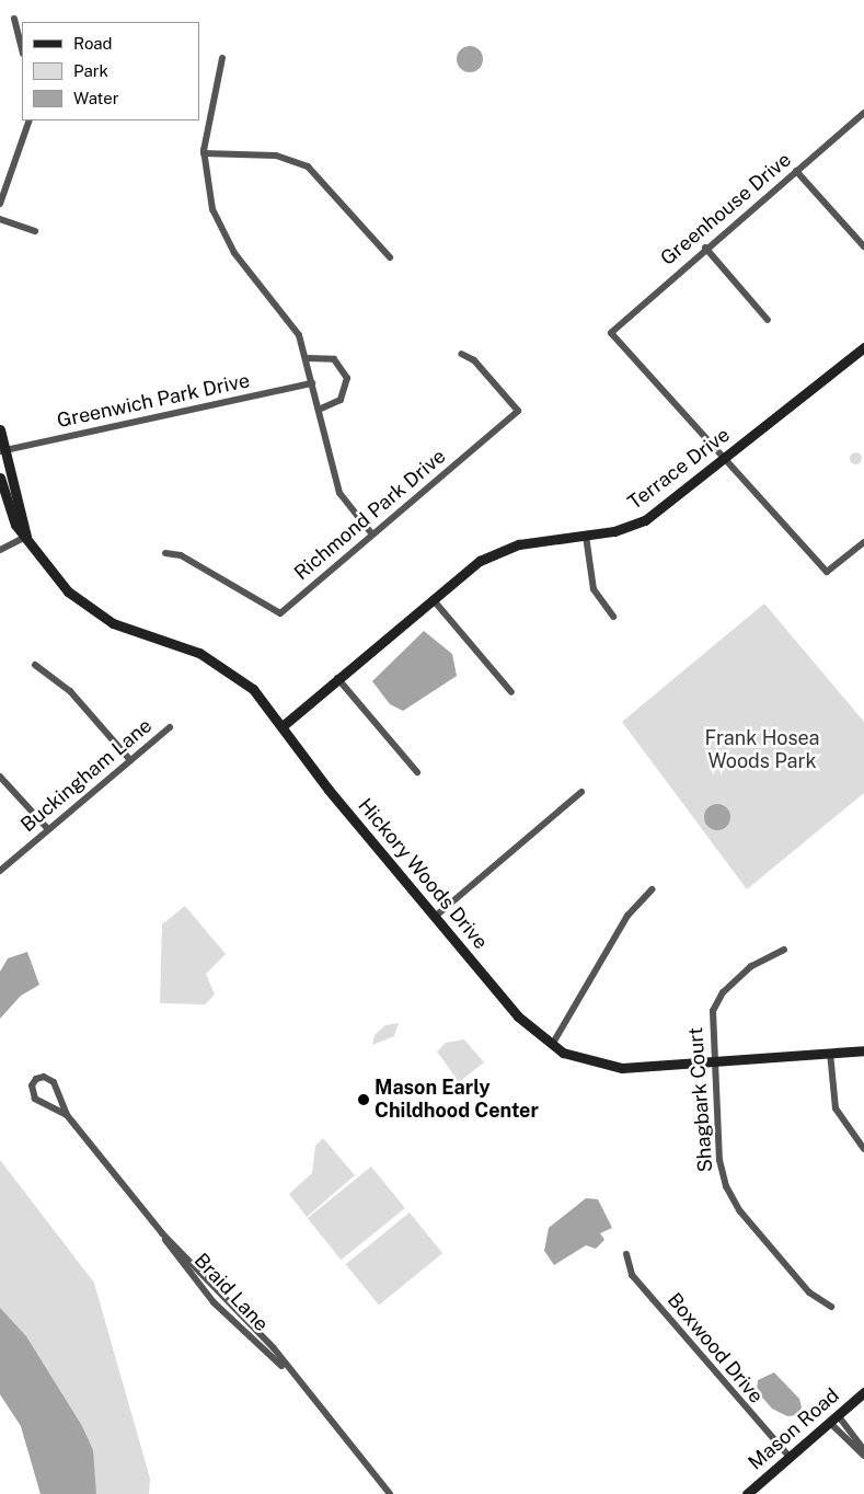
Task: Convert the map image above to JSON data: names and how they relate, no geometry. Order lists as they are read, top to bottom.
{
  "streets": {
    "street": [
      "Greenhouse Drive",
      "Greenwich Park Drive",
      "Terrace Drive",
      "Richmond Park Drive",
      "Buckingham Lane",
      "Hickory Woods Drive",
      "Shagbark Court",
      "Braid Lane",
      "Boxwood Drive",
      "Mason Road"
    ]
  },
  "crossings": [
    ["Greenhouse Drive", "Terrace Drive"],
    ["Greenwich Park Drive", "Hickory Woods Drive"],
    ["Terrace Drive", "Hickory Woods Drive"],
    ["Hickory Woods Drive", "Shagbark Court"],
    ["Boxwood Drive", "Mason Road"]
  ],
  "parks": ["Frank Hosea Woods Park"],
  "places": ["Mason Early Childhood Center"],
  "legend": ["Road", "Park", "Water"]
}
